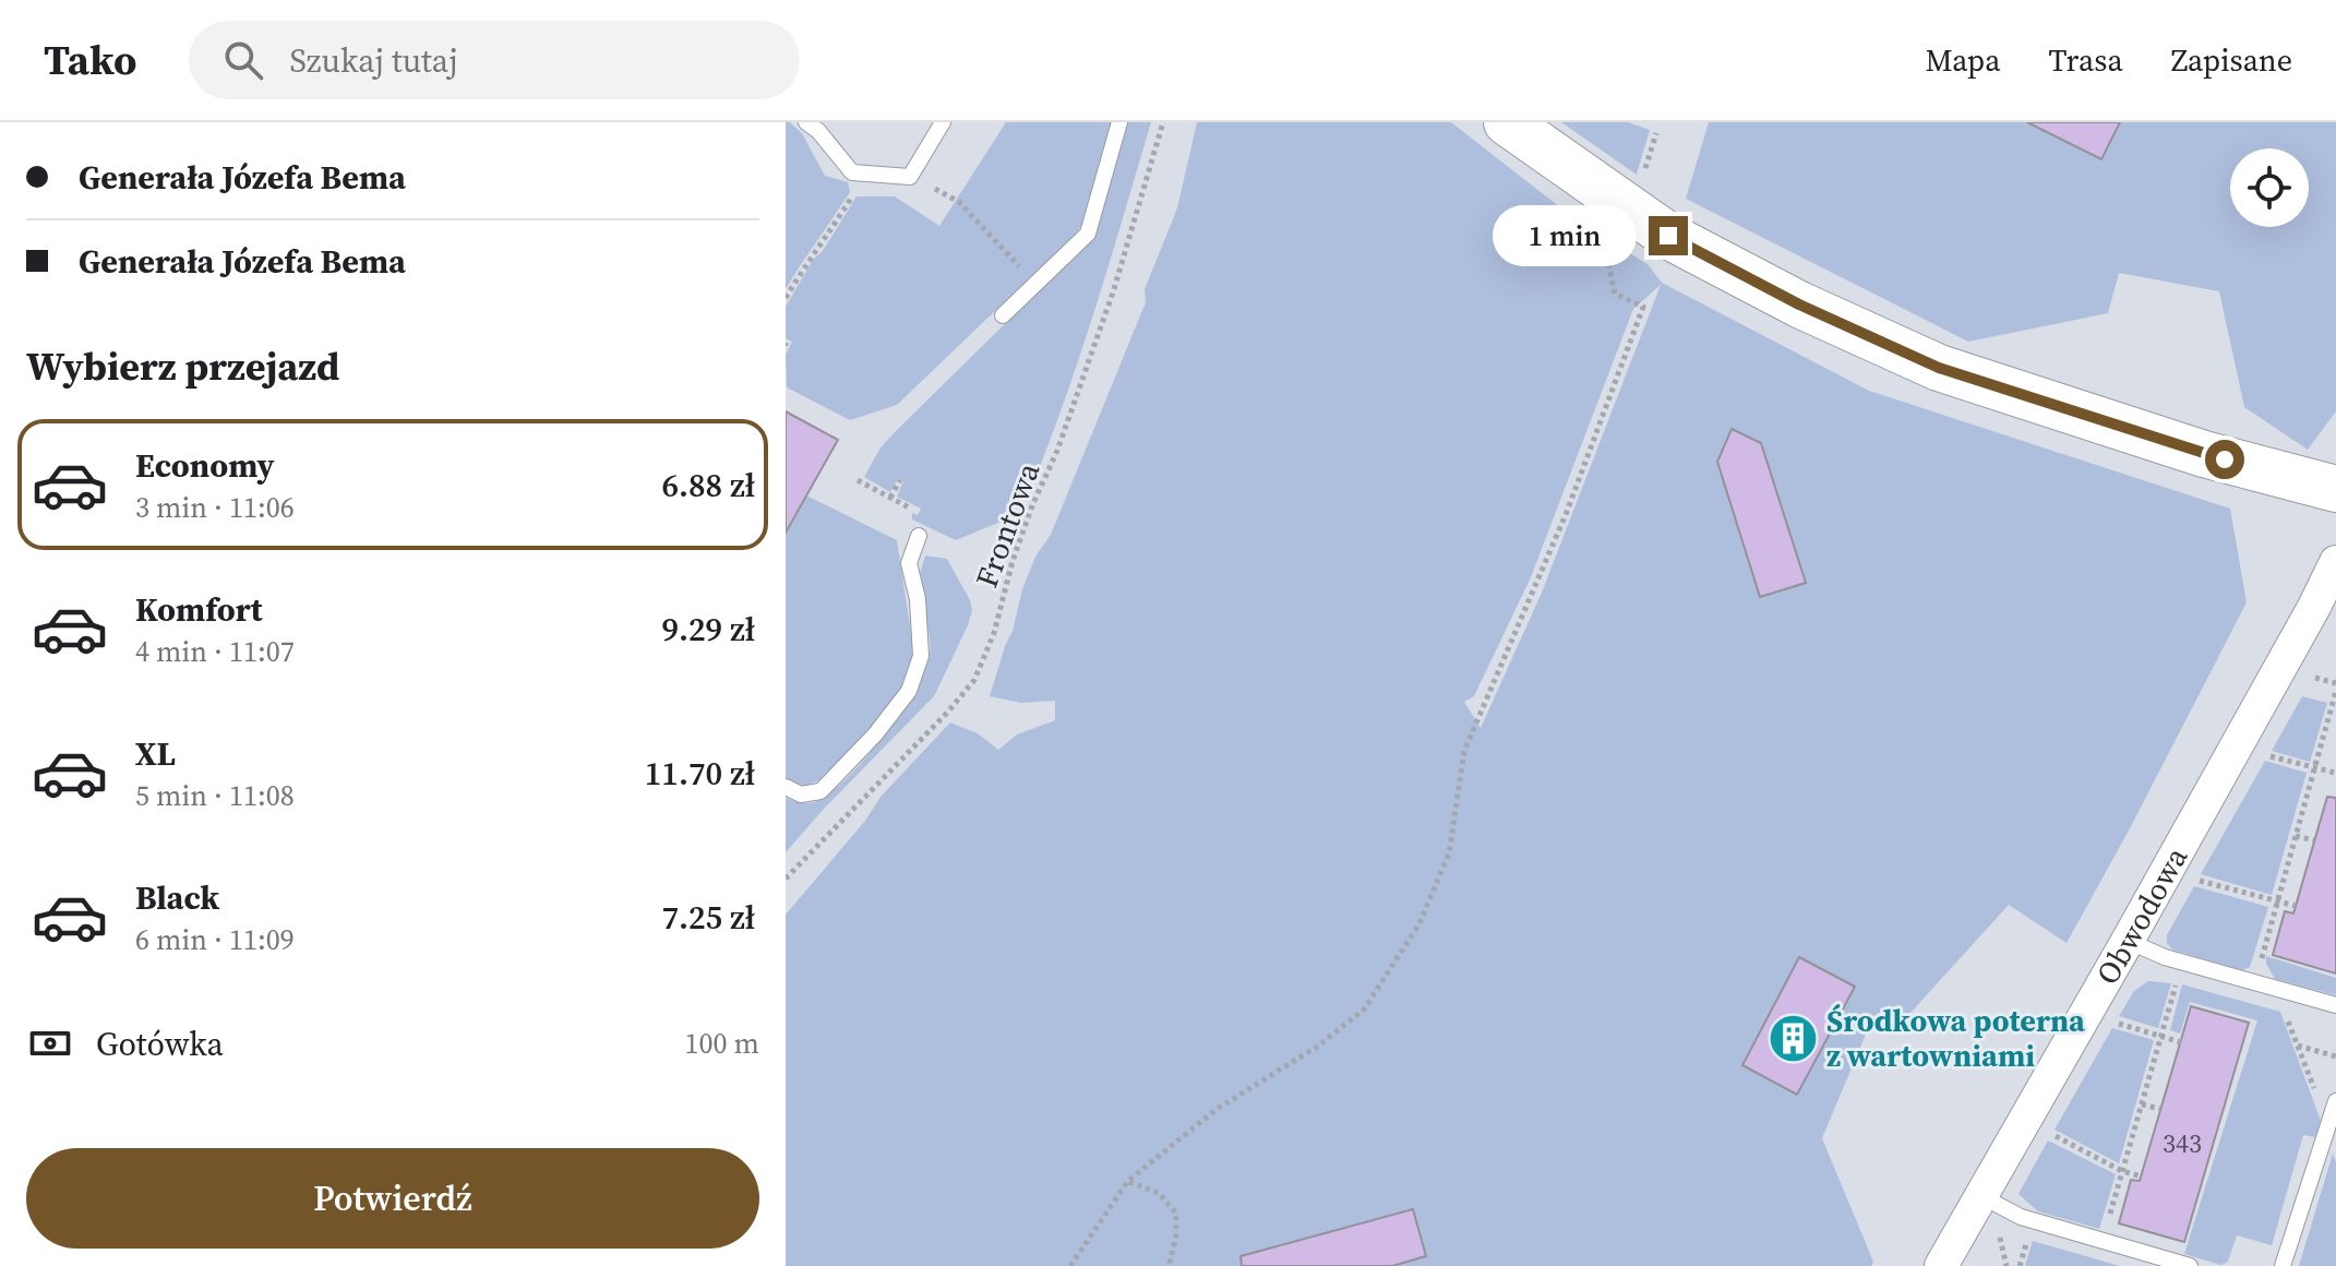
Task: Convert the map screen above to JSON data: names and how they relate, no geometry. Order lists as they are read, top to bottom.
{
  "streets": {
    "street": ["Obwodowa"],
    "path": ["Frontowa"]
  },
  "places": {
    "building": ["Środkowa poterna z wartowniami"]
  },
  "house_numbers": ["343"],
  "page": {
    "header": "Tako",
    "search": "Szukaj tutaj",
    "nav": ["Mapa", "Trasa", "Zapisane"],
    "banner": ["Generała Józefa Bema", "Generała Józefa Bema"],
    "bubble": "1 min",
    "heading": "Wybierz przejazd",
    "list": [
      {
        "name": "Economy",
        "note": "3 min · 11:06",
        "value": "6.88 zł"
      },
      {
        "name": "Komfort",
        "note": "4 min · 11:07",
        "value": "9.29 zł"
      },
      {
        "name": "XL",
        "note": "5 min · 11:08",
        "value": "11.70 zł"
      },
      {
        "name": "Black",
        "note": "6 min · 11:09",
        "value": "7.25 zł"
      }
    ],
    "pay": ["Gotówka", "100 m"],
    "buttons": "Potwierdź"
  }
}
